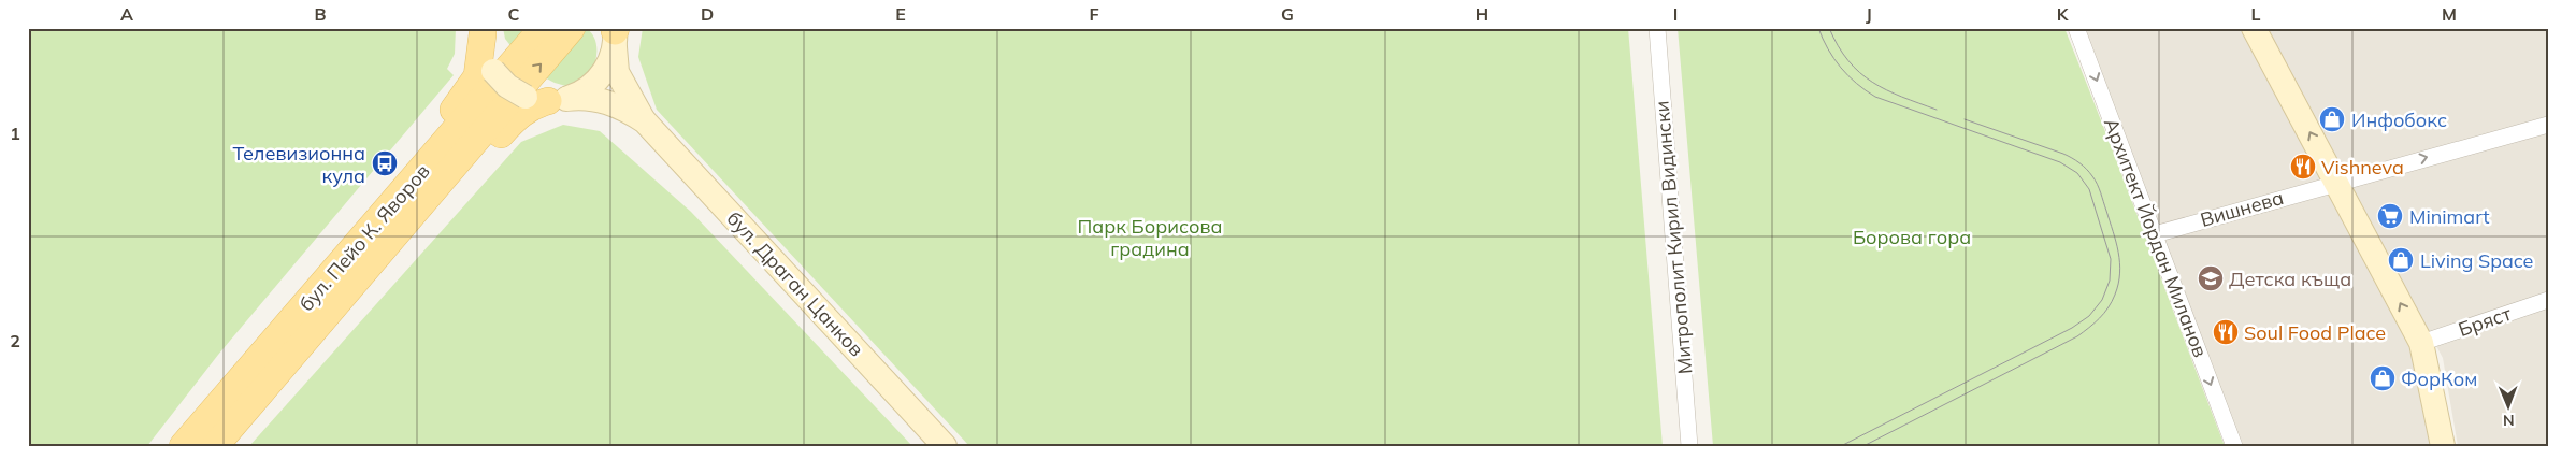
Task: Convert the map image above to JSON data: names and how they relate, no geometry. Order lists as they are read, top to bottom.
{
  "streets": {
    "main road": ["бул. Пейо К. Яворов"],
    "street": [
      "Вишнева",
      "Митрополит Кирил Видински",
      "Архитект Йордан Миланов",
      "бул. Драган Цанков",
      "Бряст"
    ]
  },
  "crossings": [
    ["Вишнева", "Архитект Йордан Миланов"]
  ],
  "one_way": ["Вишнева", "Архитект Йордан Миланов"],
  "parks": ["Парк Борисова градина", "Борова гора"],
  "places": {
    "shop": ["Инфобокс", "Living Space", "ФорКом"],
    "bus stop": ["Телевизионна кула"],
    "restaurant": ["Vishneva", "Soul Food Place"],
    "supermarket": ["Minimart"],
    "school or university": ["Детска къща"]
  },
  "north": "bottom",
  "grid": {
    "columns": [
      "A",
      "B",
      "C",
      "D",
      "E",
      "F",
      "G",
      "H",
      "I",
      "J",
      "K",
      "L",
      "M"
    ],
    "rows": ["1", "2"]
  }
}
